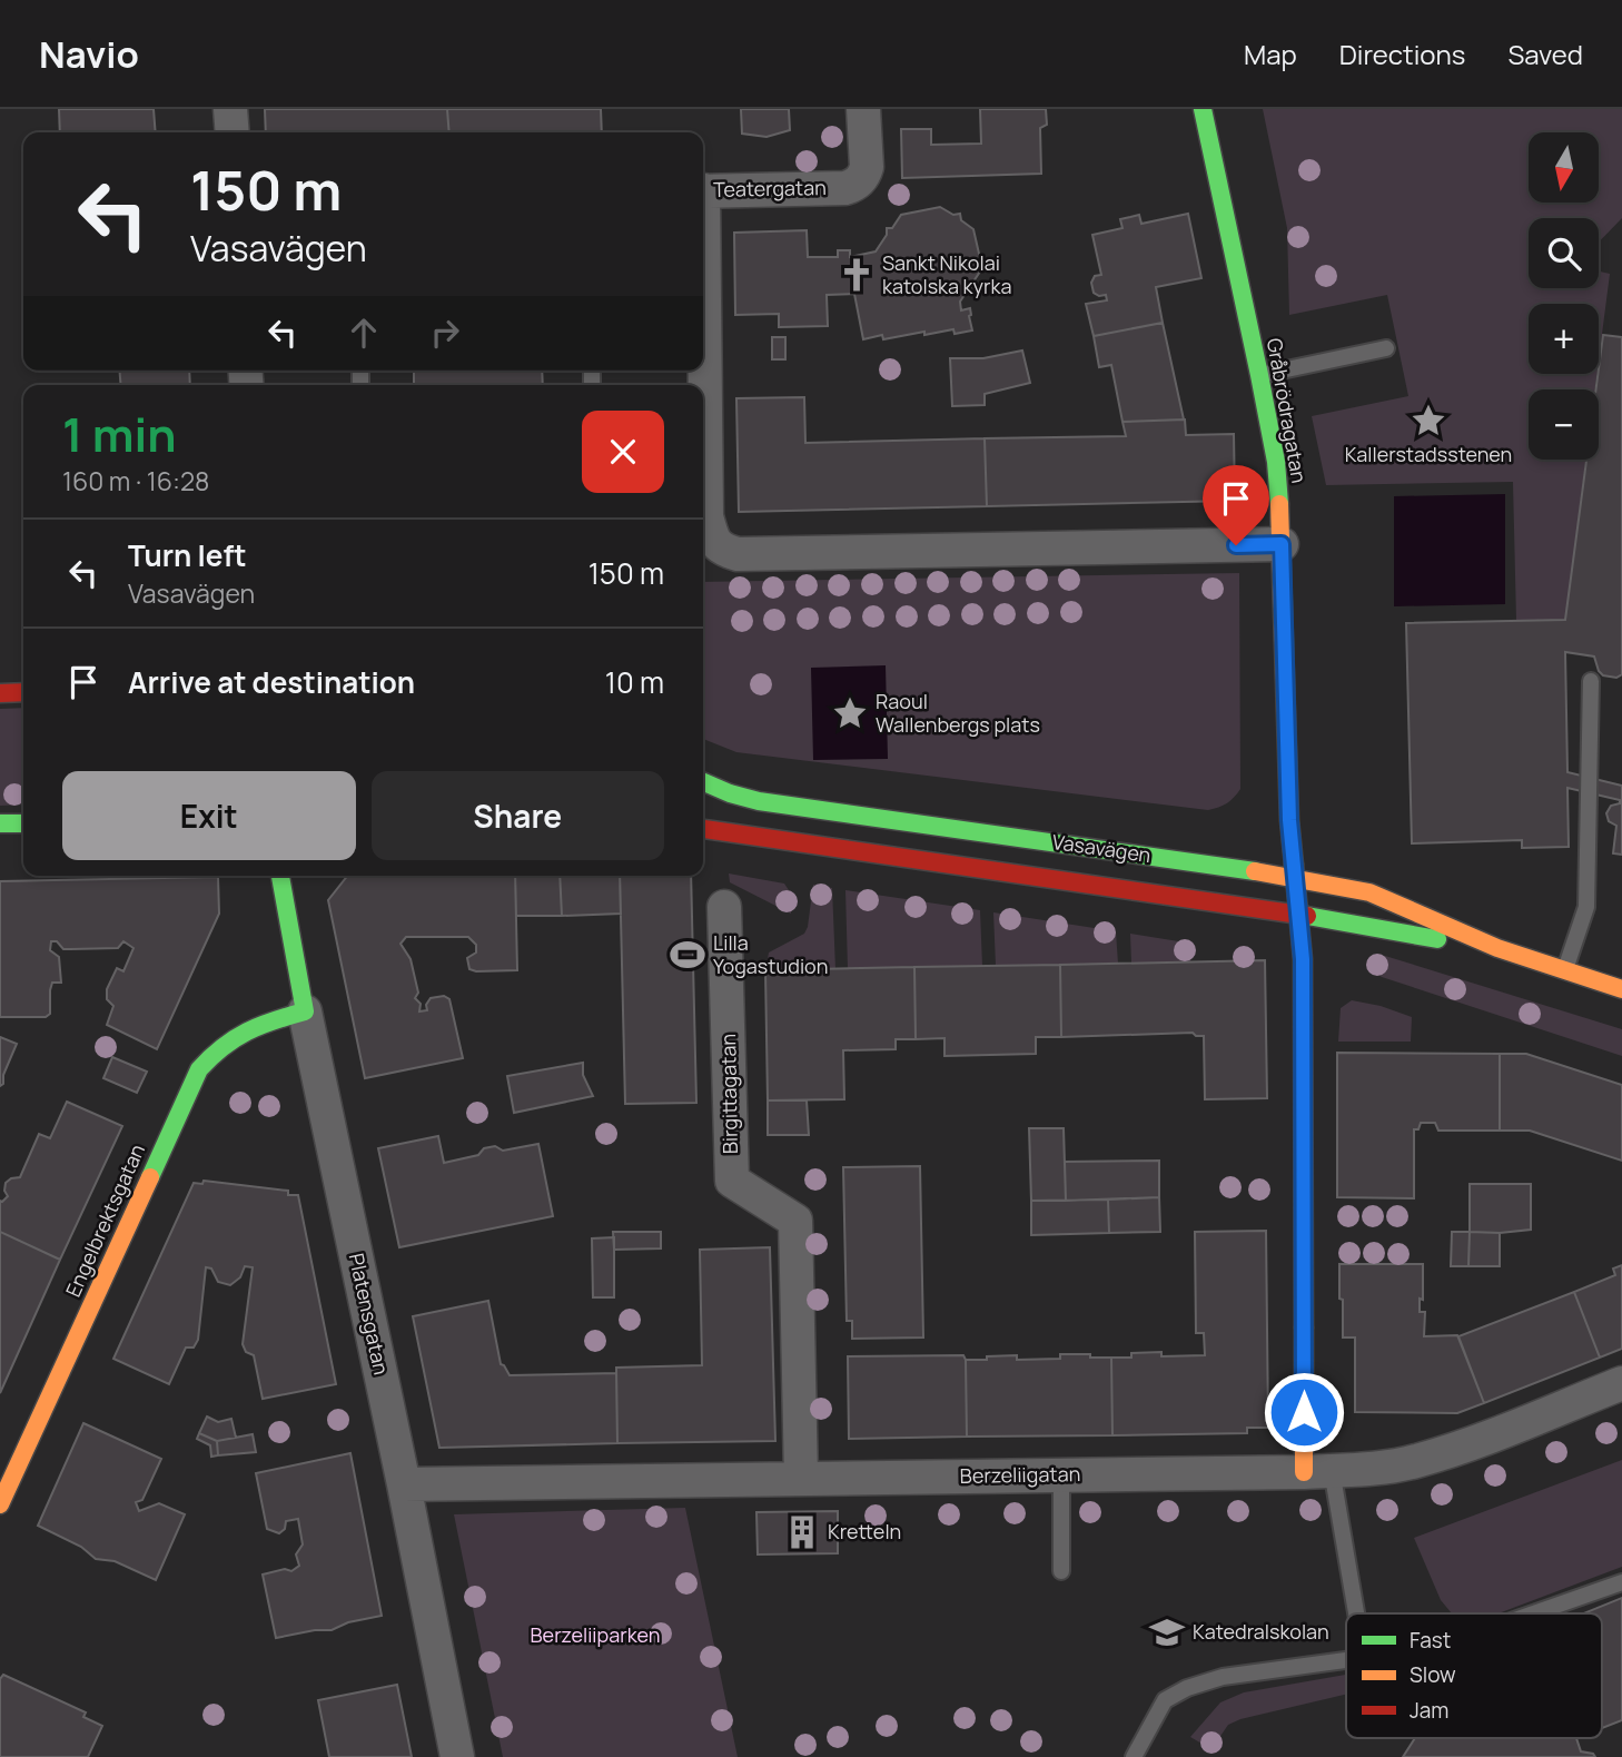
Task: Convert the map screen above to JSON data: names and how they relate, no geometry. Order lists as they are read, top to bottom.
{
  "streets": {
    "street": [
      "Teatergatan",
      "Gråbrödragatan",
      "Vasavägen",
      "Birgittagatan",
      "Engelbrektsgatan",
      "Platensgatan",
      "Berzeliigatan"
    ]
  },
  "crossings": [
    ["Gråbrödragatan", "Vasavägen"],
    ["Gråbrödragatan", "Berzeliigatan"],
    ["Birgittagatan", "Berzeliigatan"],
    ["Engelbrektsgatan", "Platensgatan"],
    ["Platensgatan", "Berzeliigatan"]
  ],
  "parks": ["Berzeliiparken"],
  "places": {
    "church": ["Sankt Nikolai katolska kyrka"],
    "place": ["Kallerstadsstenen", "Raoul Wallenbergs plats"],
    "sports": ["Lilla Yogastudion"],
    "building": ["Kretteln"],
    "school or university": ["Katedralskolan"]
  },
  "legend": ["Fast", "Slow", "Jam"],
  "north": "bottom",
  "page": {
    "header": "Navio",
    "nav": ["Map", "Directions", "Saved"],
    "map_buttons": ["+", "−"],
    "turn": ["150 m", "Vasavägen"],
    "heading": ["1 min", "160 m · 16:28"],
    "list": [
      {
        "name": "Turn left",
        "note": "Vasavägen",
        "value": "150 m"
      },
      {
        "name": "Arrive at destination",
        "value": "10 m"
      }
    ],
    "buttons": ["Exit", "Share"]
  }
}
